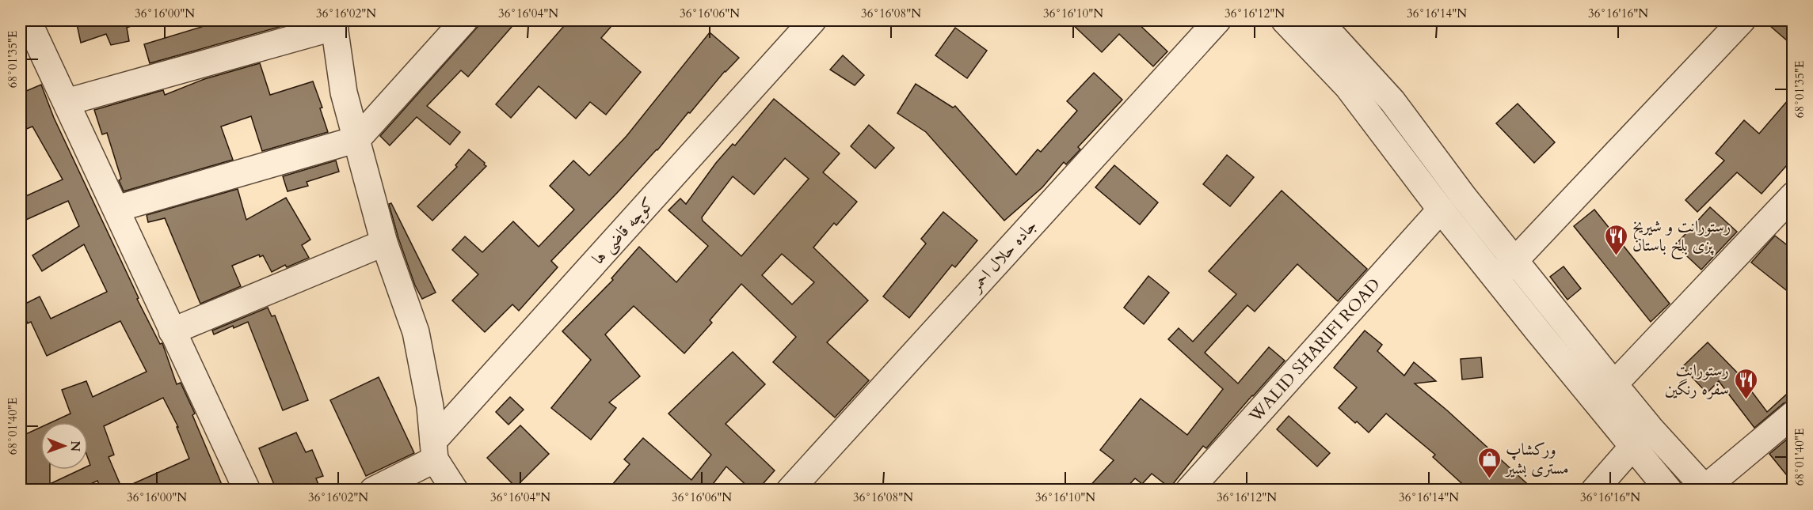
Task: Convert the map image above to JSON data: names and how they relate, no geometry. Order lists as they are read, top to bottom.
{
  "streets": {
    "street": ["کوچه قاضی ها", "جاده حلال احمر", "WALID SHARIFI ROAD"]
  },
  "places": {
    "restaurant": ["رستورانت و شیریخ پزی بلخ باستان", "رستورانت سفره رنگین"],
    "shop": ["ورکشاپ مستری بشیر"]
  },
  "north": "right",
  "coordinates": [
    "36°16'00\"N",
    "36°16'02\"N",
    "36°16'04\"N",
    "36°16'06\"N",
    "36°16'08\"N",
    "36°16'10\"N",
    "36°16'12\"N",
    "36°16'14\"N",
    "36°16'16\"N",
    "68°01'35\"E",
    "68°01'40\"E"
  ]
}
